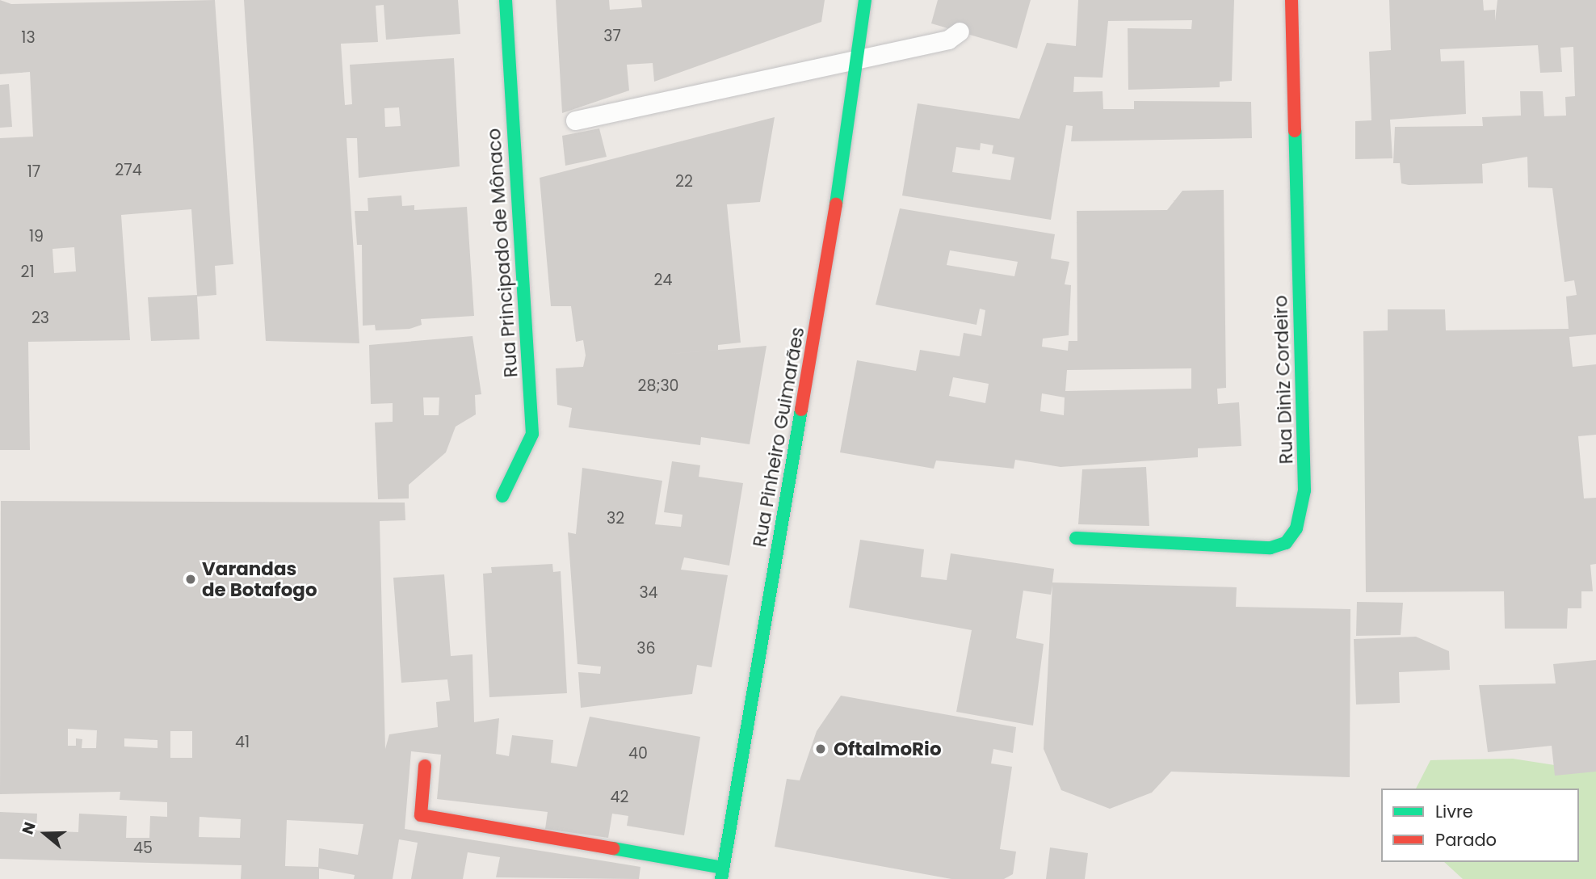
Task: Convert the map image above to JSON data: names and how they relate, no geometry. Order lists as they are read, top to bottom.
{
  "streets": {
    "street": ["Rua Principado de Mônaco", "Rua Diniz Cordeiro", "Rua Pinheiro Guimarães"]
  },
  "places": ["Varandas de Botafogo", "OftalmoRio"],
  "house_numbers": [
    "37",
    "13",
    "274",
    "17",
    "22",
    "19",
    "21",
    "24",
    "23",
    "28;30",
    "32",
    "34",
    "36",
    "41",
    "40",
    "42",
    "45"
  ],
  "legend": ["Livre", "Parado"],
  "north": "left"
}
